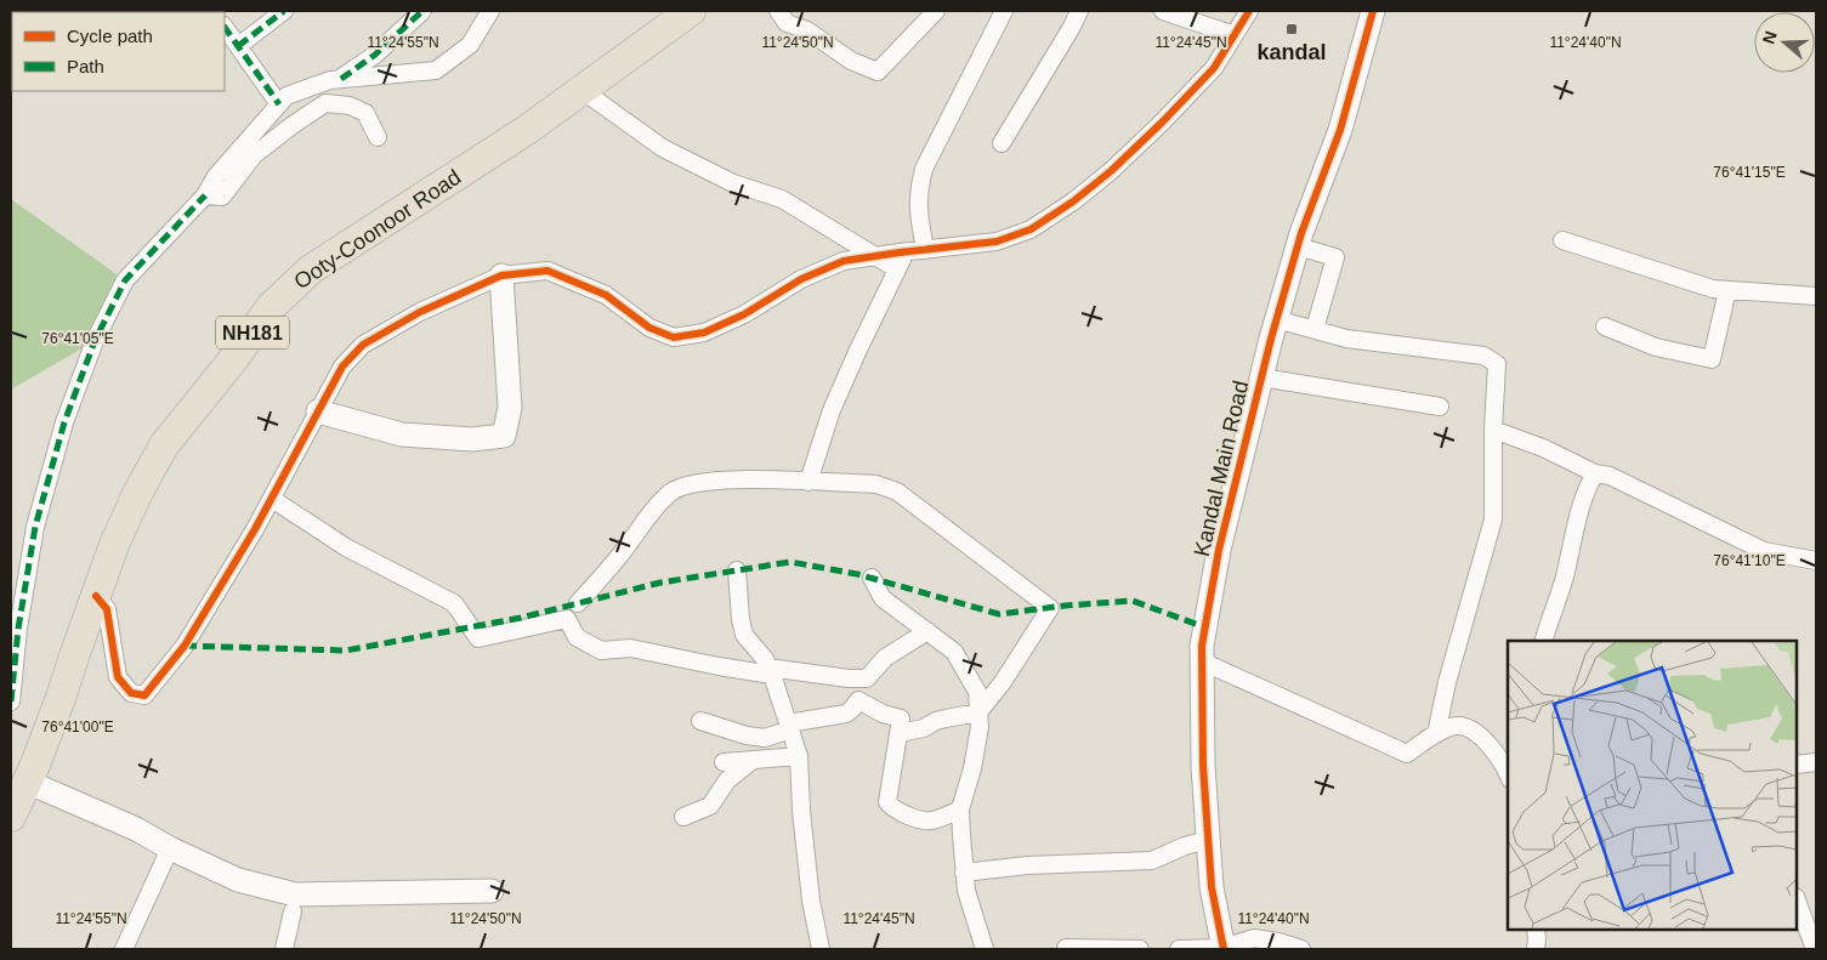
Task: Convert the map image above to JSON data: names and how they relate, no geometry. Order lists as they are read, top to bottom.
{
  "streets": {
    "highway": ["Ooty-Coonoor Road", "NH181"],
    "street": ["Kandal Main Road"]
  },
  "places": {
    "transit": ["kandal"]
  },
  "legend": ["Cycle path", "Path"],
  "north": "left",
  "coordinates": [
    "11°24'55\"N",
    "11°24'50\"N",
    "11°24'45\"N",
    "11°24'40\"N",
    "76°41'15\"E",
    "76°41'05\"E",
    "76°41'10\"E",
    "76°41'00\"E"
  ]
}
